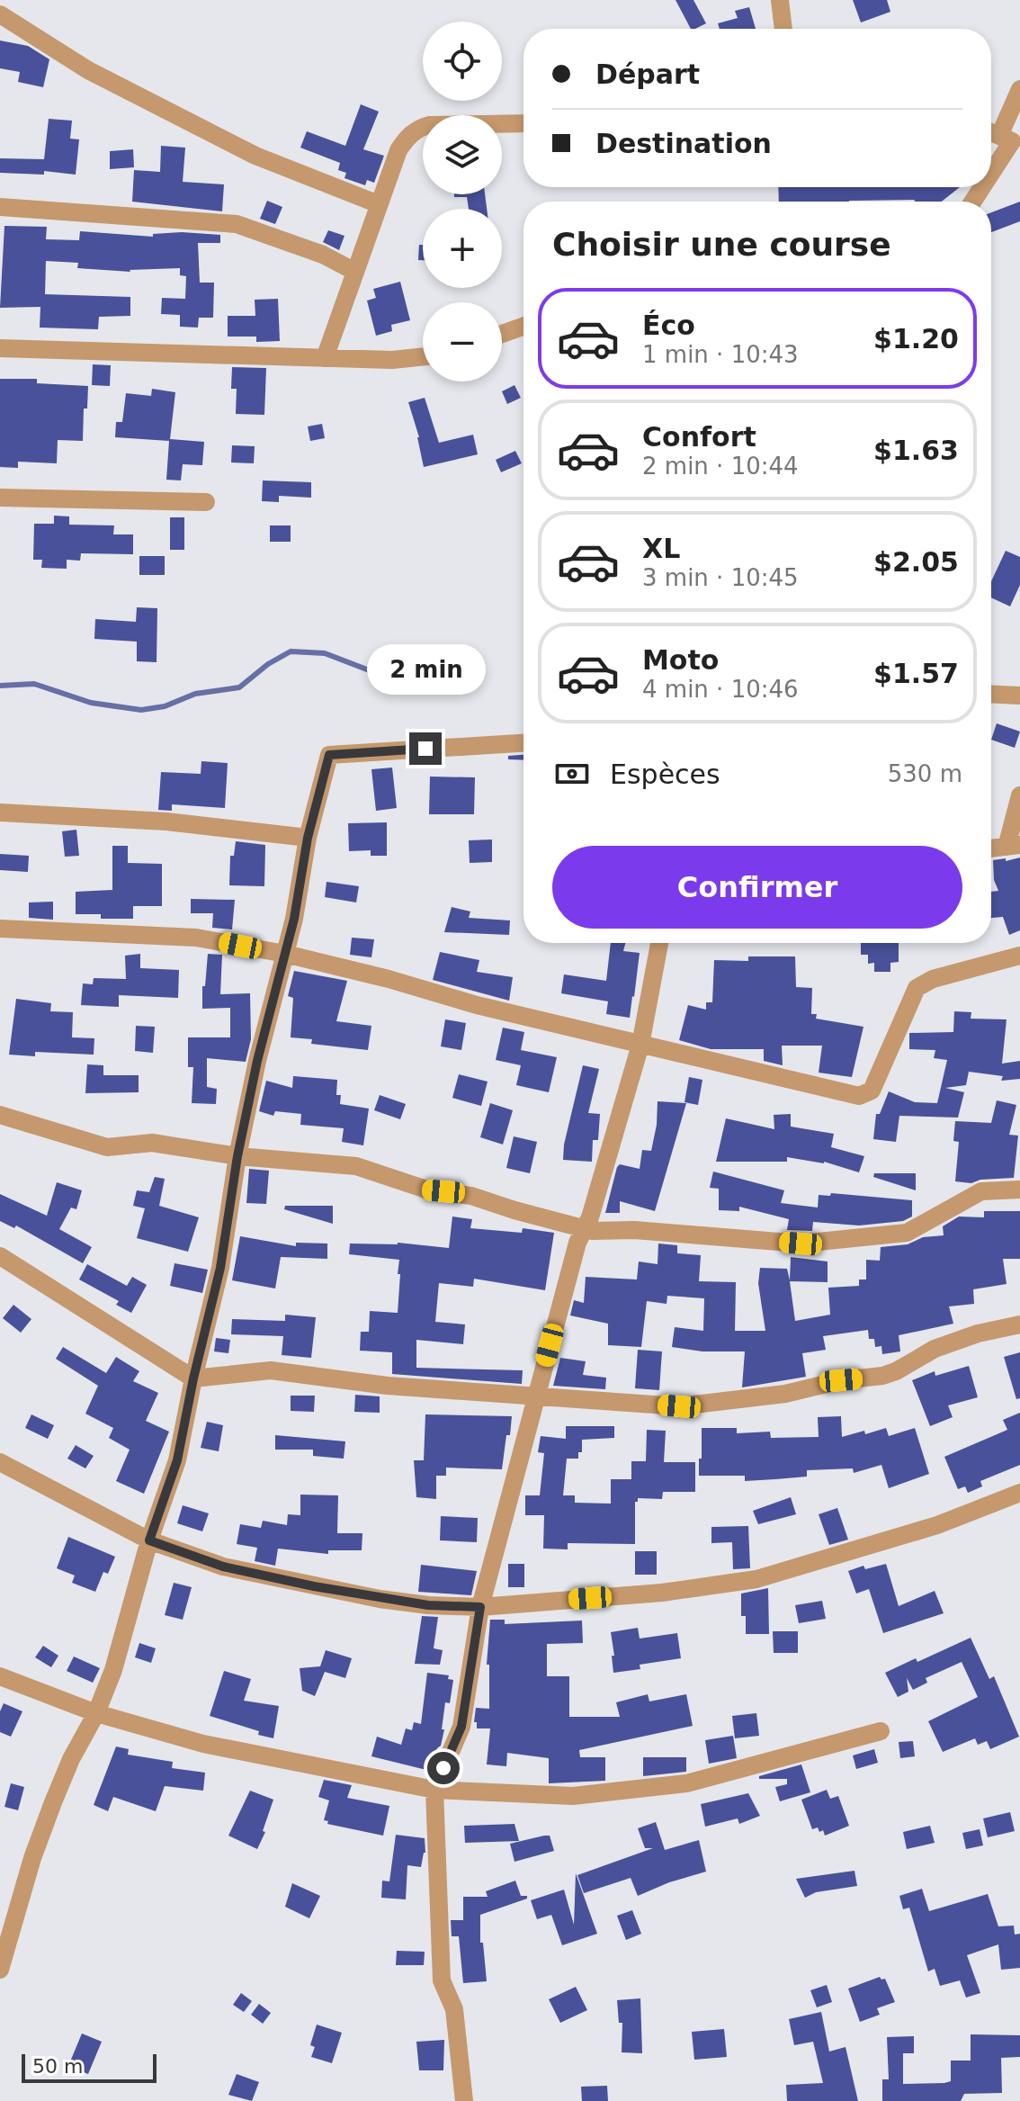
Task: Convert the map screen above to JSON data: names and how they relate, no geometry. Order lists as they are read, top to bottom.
{
  "scale_bar": "50 m",
  "page": {
    "map_buttons": ["+", "−"],
    "banner": ["Départ", "Destination"],
    "heading": "Choisir une course",
    "list": [
      {
        "name": "Éco",
        "note": "1 min · 10:43",
        "value": "$1.20"
      },
      {
        "name": "Confort",
        "note": "2 min · 10:44",
        "value": "$1.63"
      },
      {
        "name": "XL",
        "note": "3 min · 10:45",
        "value": "$2.05"
      },
      {
        "name": "Moto",
        "note": "4 min · 10:46",
        "value": "$1.57"
      }
    ],
    "bubble": "2 min",
    "pay": ["Espèces", "530 m"],
    "buttons": "Confirmer",
    "scale": "50 m"
  }
}
